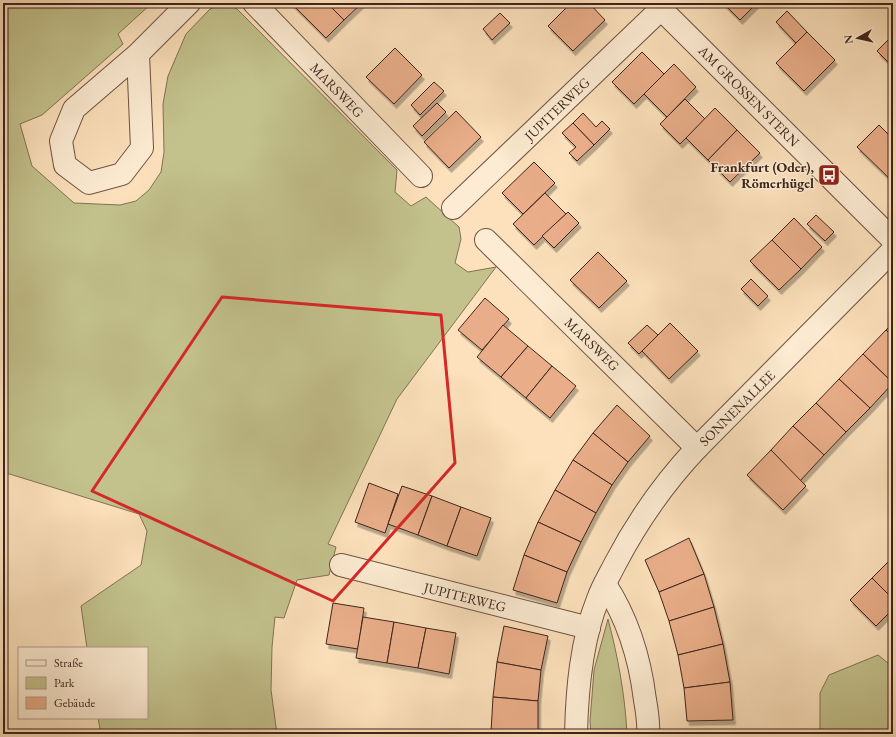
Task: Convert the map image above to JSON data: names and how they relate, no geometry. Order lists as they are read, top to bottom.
{
  "streets": {
    "street": [
      "MARSWEG",
      "AM GROSSEN STERN",
      "JUPITERWEG",
      "SONNENALLEE"
    ]
  },
  "crossings": [
    ["MARSWEG", "SONNENALLEE"],
    ["AM GROSSEN STERN", "JUPITERWEG"],
    ["JUPITERWEG", "SONNENALLEE"]
  ],
  "places": {
    "bus stop": ["Frankfurt (Oder), Römerhügel"]
  },
  "legend": ["Straße", "Park", "Gebäude"],
  "north": "left"
}
